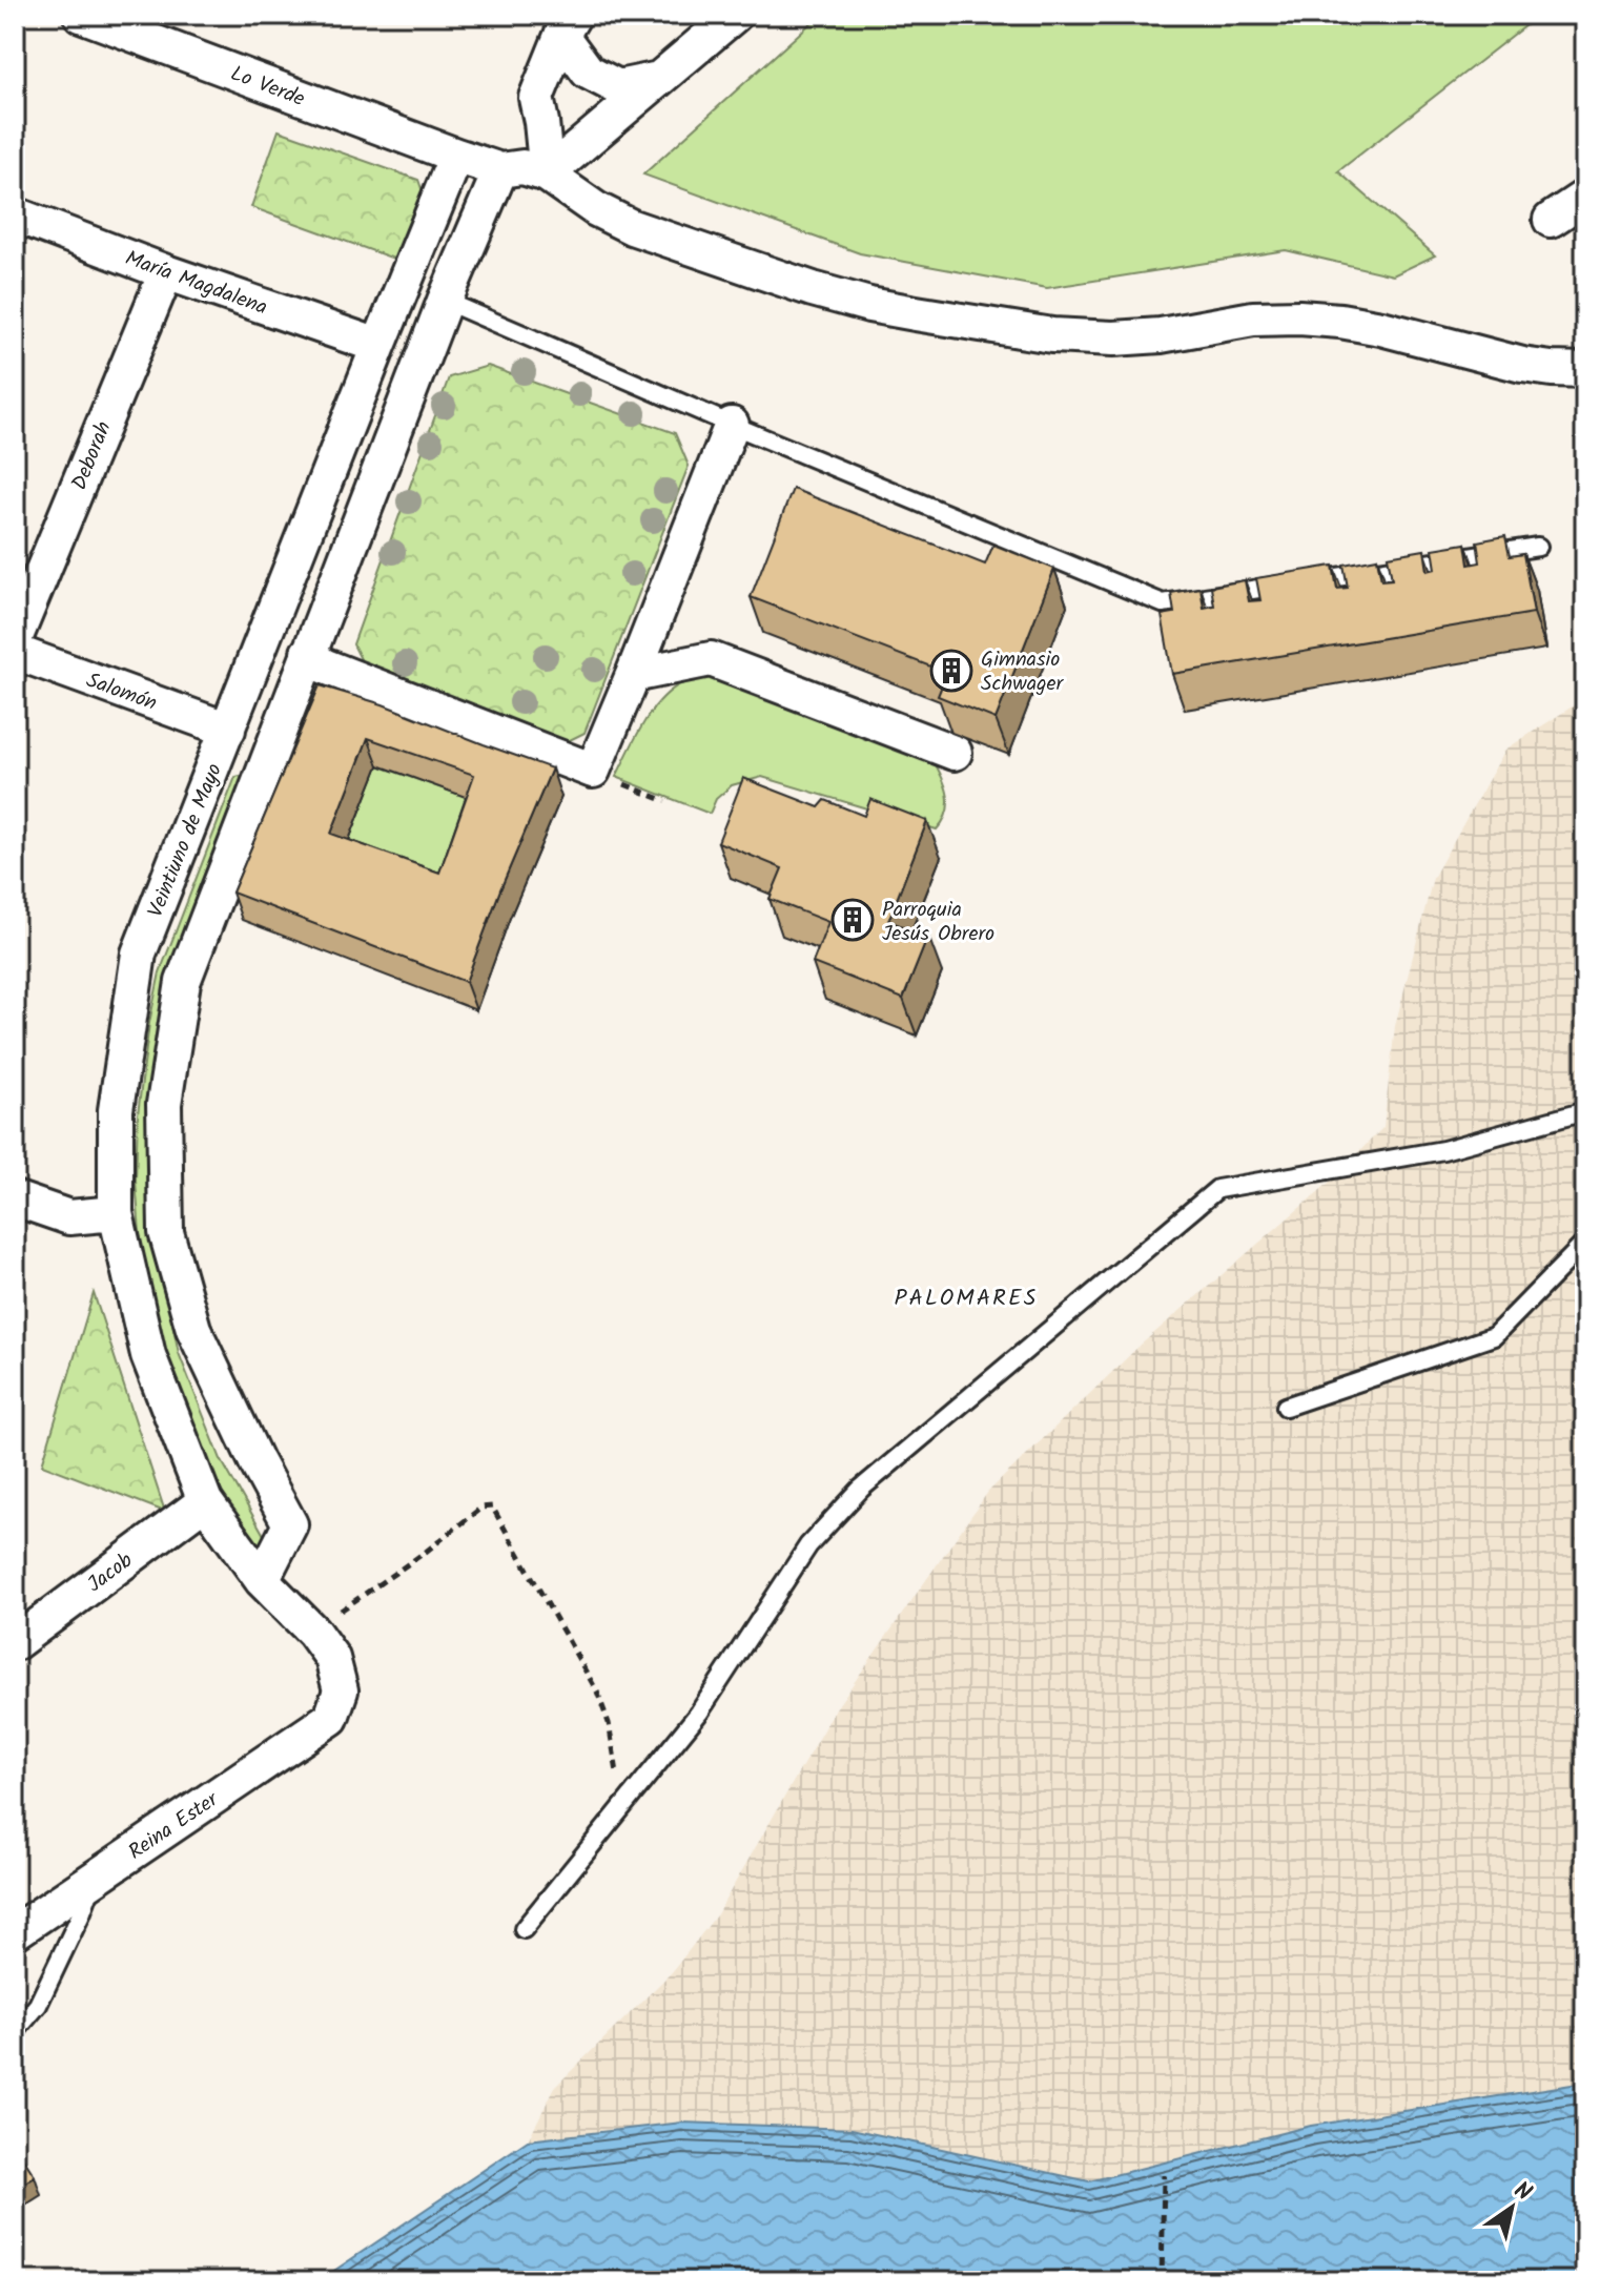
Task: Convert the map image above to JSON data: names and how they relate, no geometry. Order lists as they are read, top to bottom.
{
  "streets": {
    "street": [
      "Lo Verde",
      "María Magdalena",
      "Deborah",
      "Salomón",
      "Veintiuno de Mayo",
      "Jacob",
      "Reina Ester"
    ]
  },
  "crossings": [
    ["Lo Verde", "Veintiuno de Mayo"],
    ["María Magdalena", "Deborah"],
    ["María Magdalena", "Veintiuno de Mayo"],
    ["Salomón", "Veintiuno de Mayo"],
    ["Veintiuno de Mayo", "Jacob"],
    ["Veintiuno de Mayo", "Reina Ester"]
  ],
  "districts": ["PALOMARES"],
  "places": {
    "building": ["Gimnasio Schwager", "Parroquia Jesús Obrero"]
  },
  "north": "top right"
}
